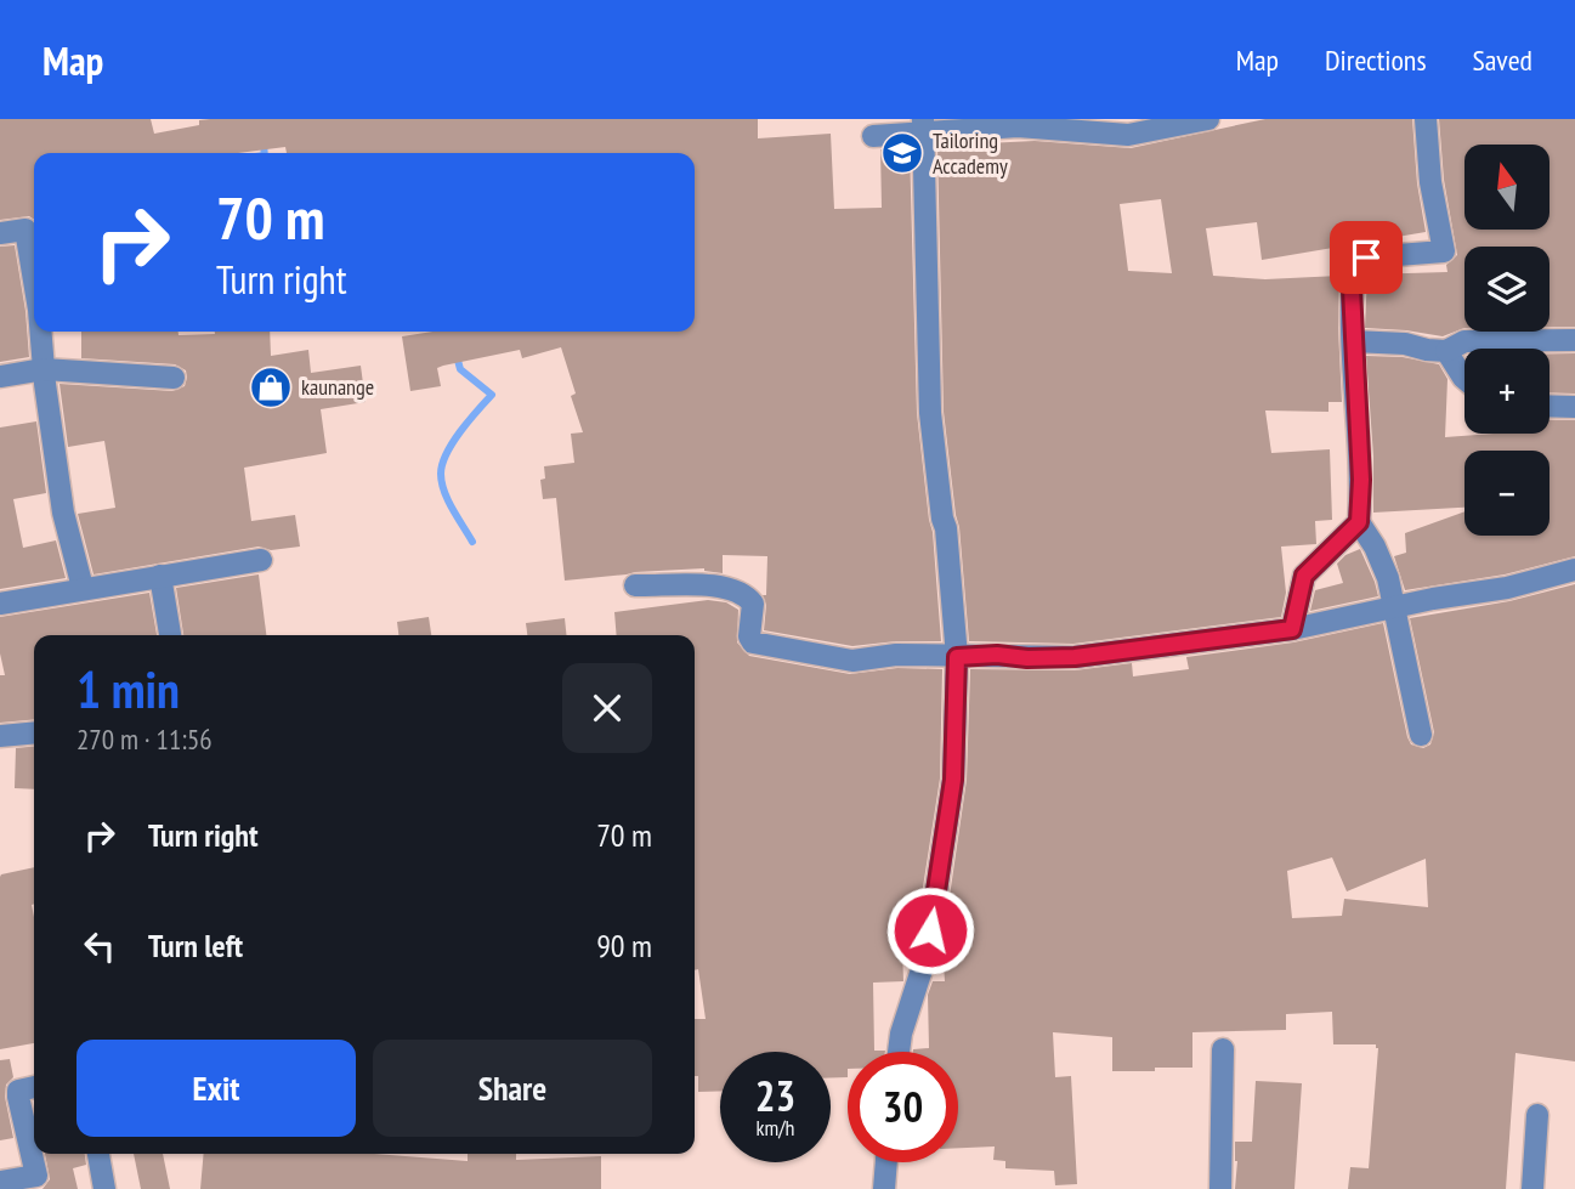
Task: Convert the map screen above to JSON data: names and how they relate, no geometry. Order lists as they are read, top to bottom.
{
  "places": {
    "school or university": ["Tailoring Accademy"],
    "shop": ["kaunange"]
  },
  "north": "top",
  "page": {
    "header": "Map",
    "nav": ["Map", "Directions", "Saved"],
    "map_buttons": ["+", "−"],
    "turn": ["70 m", "Turn right"],
    "heading": ["1 min", "270 m · 11:56"],
    "list": [
      {
        "name": "Turn right",
        "value": "70 m"
      },
      {
        "name": "Turn left",
        "value": "90 m"
      }
    ],
    "buttons": ["Exit", "Share"],
    "speed": "23 km/h",
    "limit": "30"
  }
}
